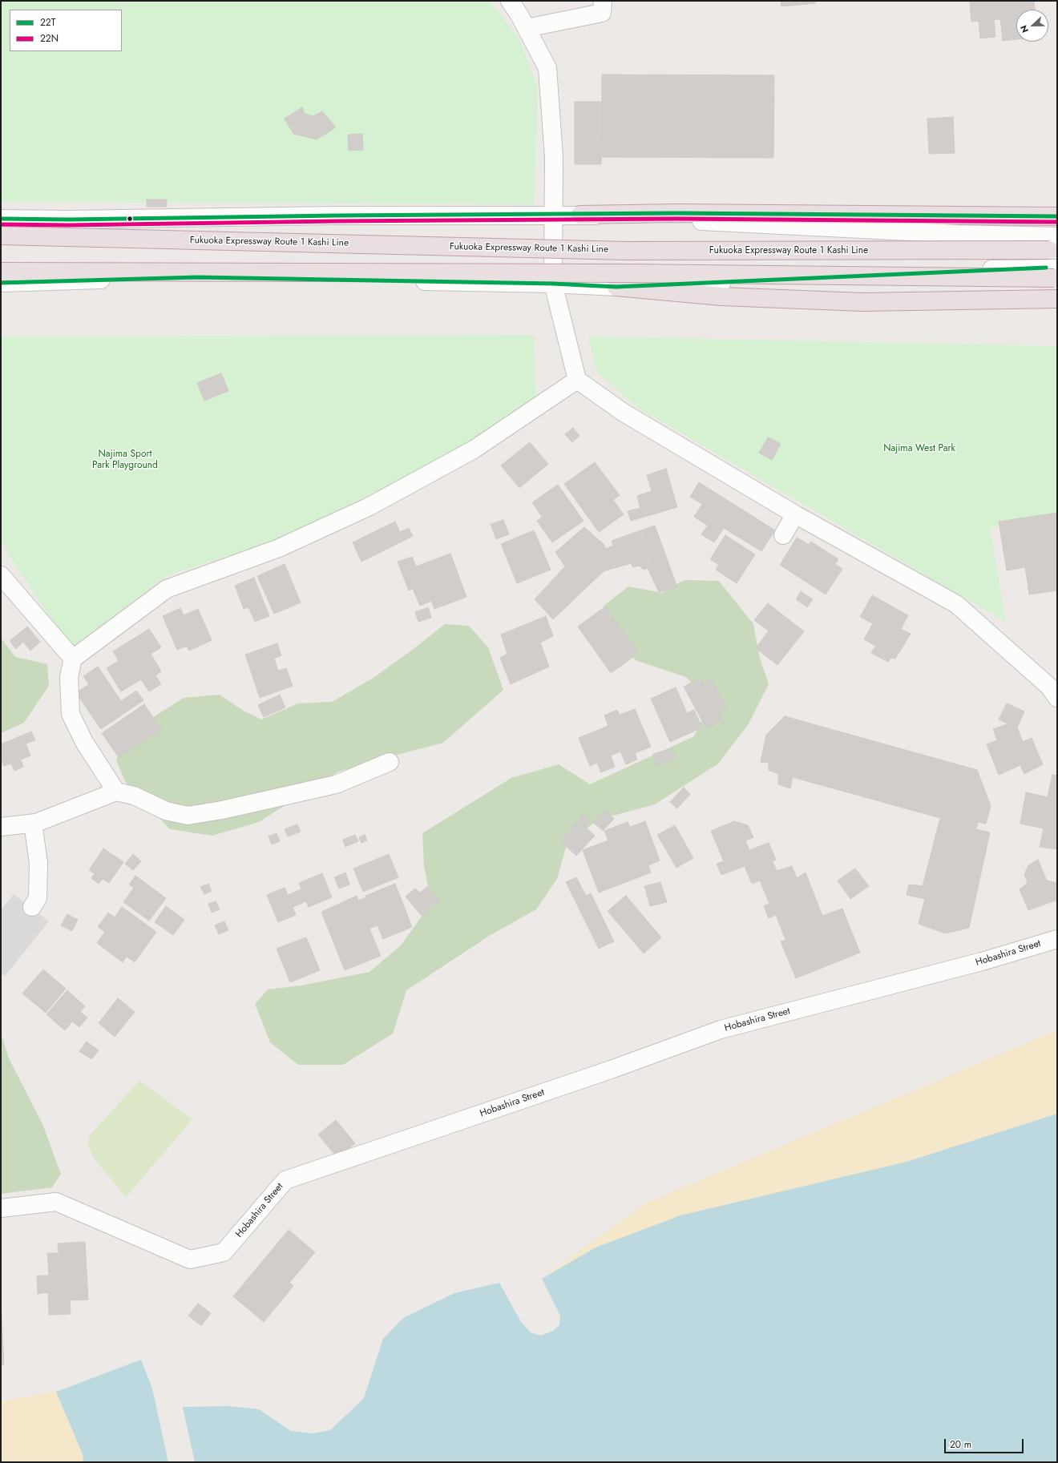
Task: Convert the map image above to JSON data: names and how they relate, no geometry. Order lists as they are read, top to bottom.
{
  "streets": {
    "highway": ["Fukuoka Expressway Route 1 Kashi Line"],
    "street": ["Hobashira Street"]
  },
  "parks": ["Najima West Park", "Najima Sport Park Playground"],
  "lines": ["transit line 22T", "transit line 22N"],
  "legend": ["22T", "22N"],
  "scale_bar": "20 m",
  "north": "left"
}
